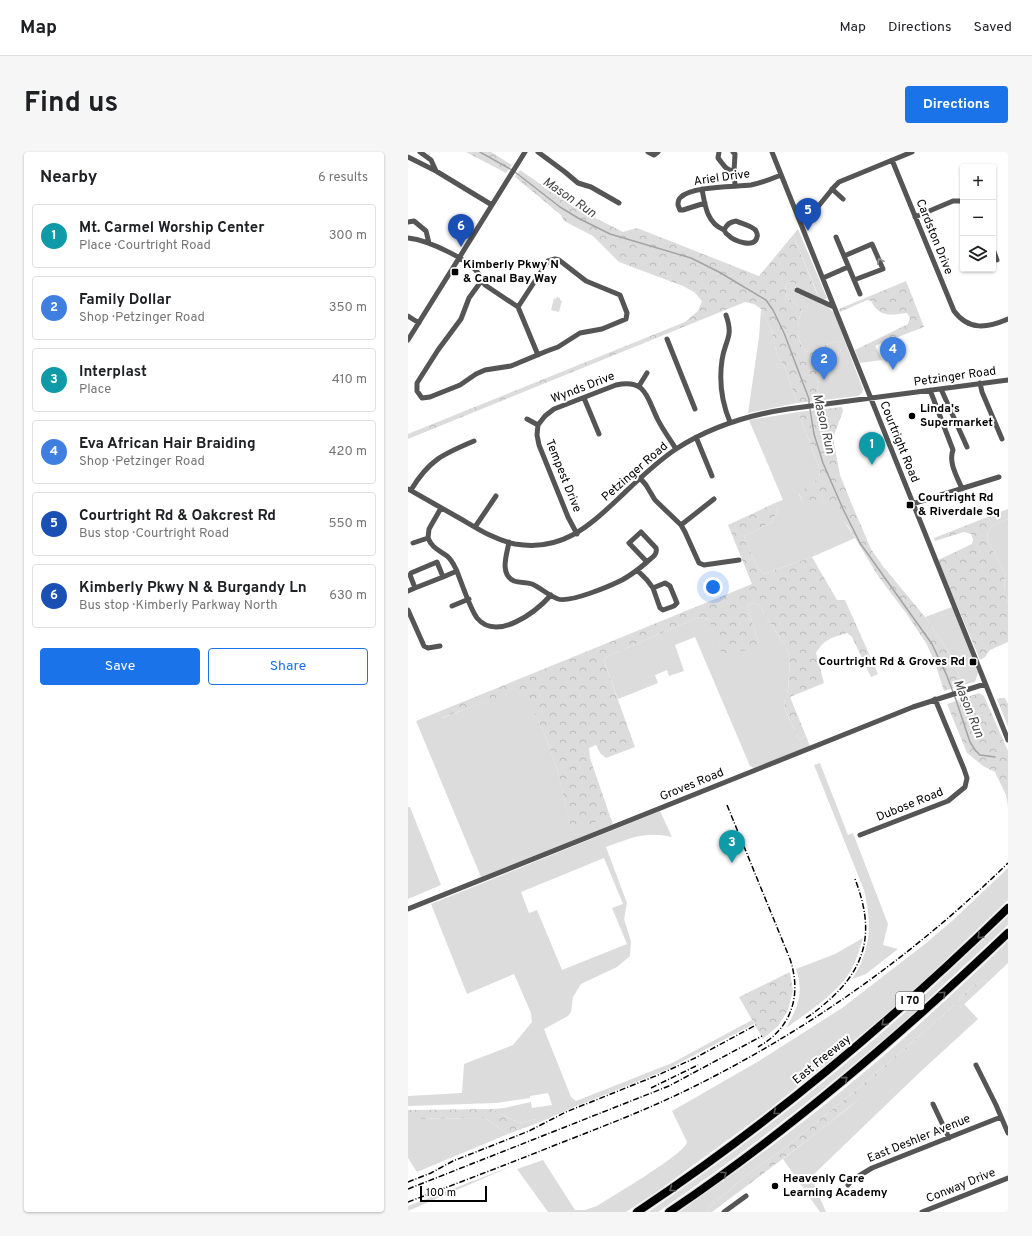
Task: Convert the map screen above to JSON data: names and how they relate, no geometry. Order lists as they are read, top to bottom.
{
  "streets": {
    "highway": ["I 70", "East Freeway"],
    "street": [
      "Ariel Drive",
      "Cardston Drive",
      "Petzinger Road",
      "Wynds Drive",
      "Courtright Road",
      "Tempest Drive",
      "Groves Road",
      "Dubose Road",
      "East Deshler Avenue",
      "Conway Drive"
    ]
  },
  "crossings": [
    ["Ariel Drive", "Courtright Road"],
    ["Petzinger Road", "Courtright Road"],
    ["Petzinger Road", "Tempest Drive"],
    ["Wynds Drive", "Tempest Drive"],
    ["Courtright Road", "Groves Road"],
    ["Groves Road", "Dubose Road"]
  ],
  "water": ["Mason Run"],
  "places": {
    "transit": ["Kimberly Pkwy N & Canal Bay Way", "Courtright Rd & Riverdale Sq", "Courtright Rd & Groves Rd"],
    "other": ["Linda's Supermarket", "Heavenly Care Learning Academy"]
  },
  "scale_bar": "100 m",
  "page": {
    "header": "Map",
    "nav": ["Map", "Directions", "Saved"],
    "title": "Find us",
    "buttons": [
      "Directions",
      ["Save", "Share"]
    ],
    "heading": ["Nearby", "6 results"],
    "map_buttons": ["+", "−"],
    "pins": [
      "5",
      "6",
      "4",
      "2",
      "1",
      "3"
    ],
    "list": [
      {
        "mark": "1",
        "name": "Mt. Carmel Worship Center",
        "note": "Place · Courtright Road",
        "value": "300 m"
      },
      {
        "mark": "2",
        "name": "Family Dollar",
        "note": "Shop · Petzinger Road",
        "value": "350 m"
      },
      {
        "mark": "3",
        "name": "Interplast",
        "note": "Place",
        "value": "410 m"
      },
      {
        "mark": "4",
        "name": "Eva African Hair Braiding",
        "note": "Shop · Petzinger Road",
        "value": "420 m"
      },
      {
        "mark": "5",
        "name": "Courtright Rd & Oakcrest Rd",
        "note": "Bus stop · Courtright Road",
        "value": "550 m"
      },
      {
        "mark": "6",
        "name": "Kimberly Pkwy N & Burgandy Ln",
        "note": "Bus stop · Kimberly Parkway North",
        "value": "630 m"
      }
    ],
    "scale": "100 m"
  }
}
